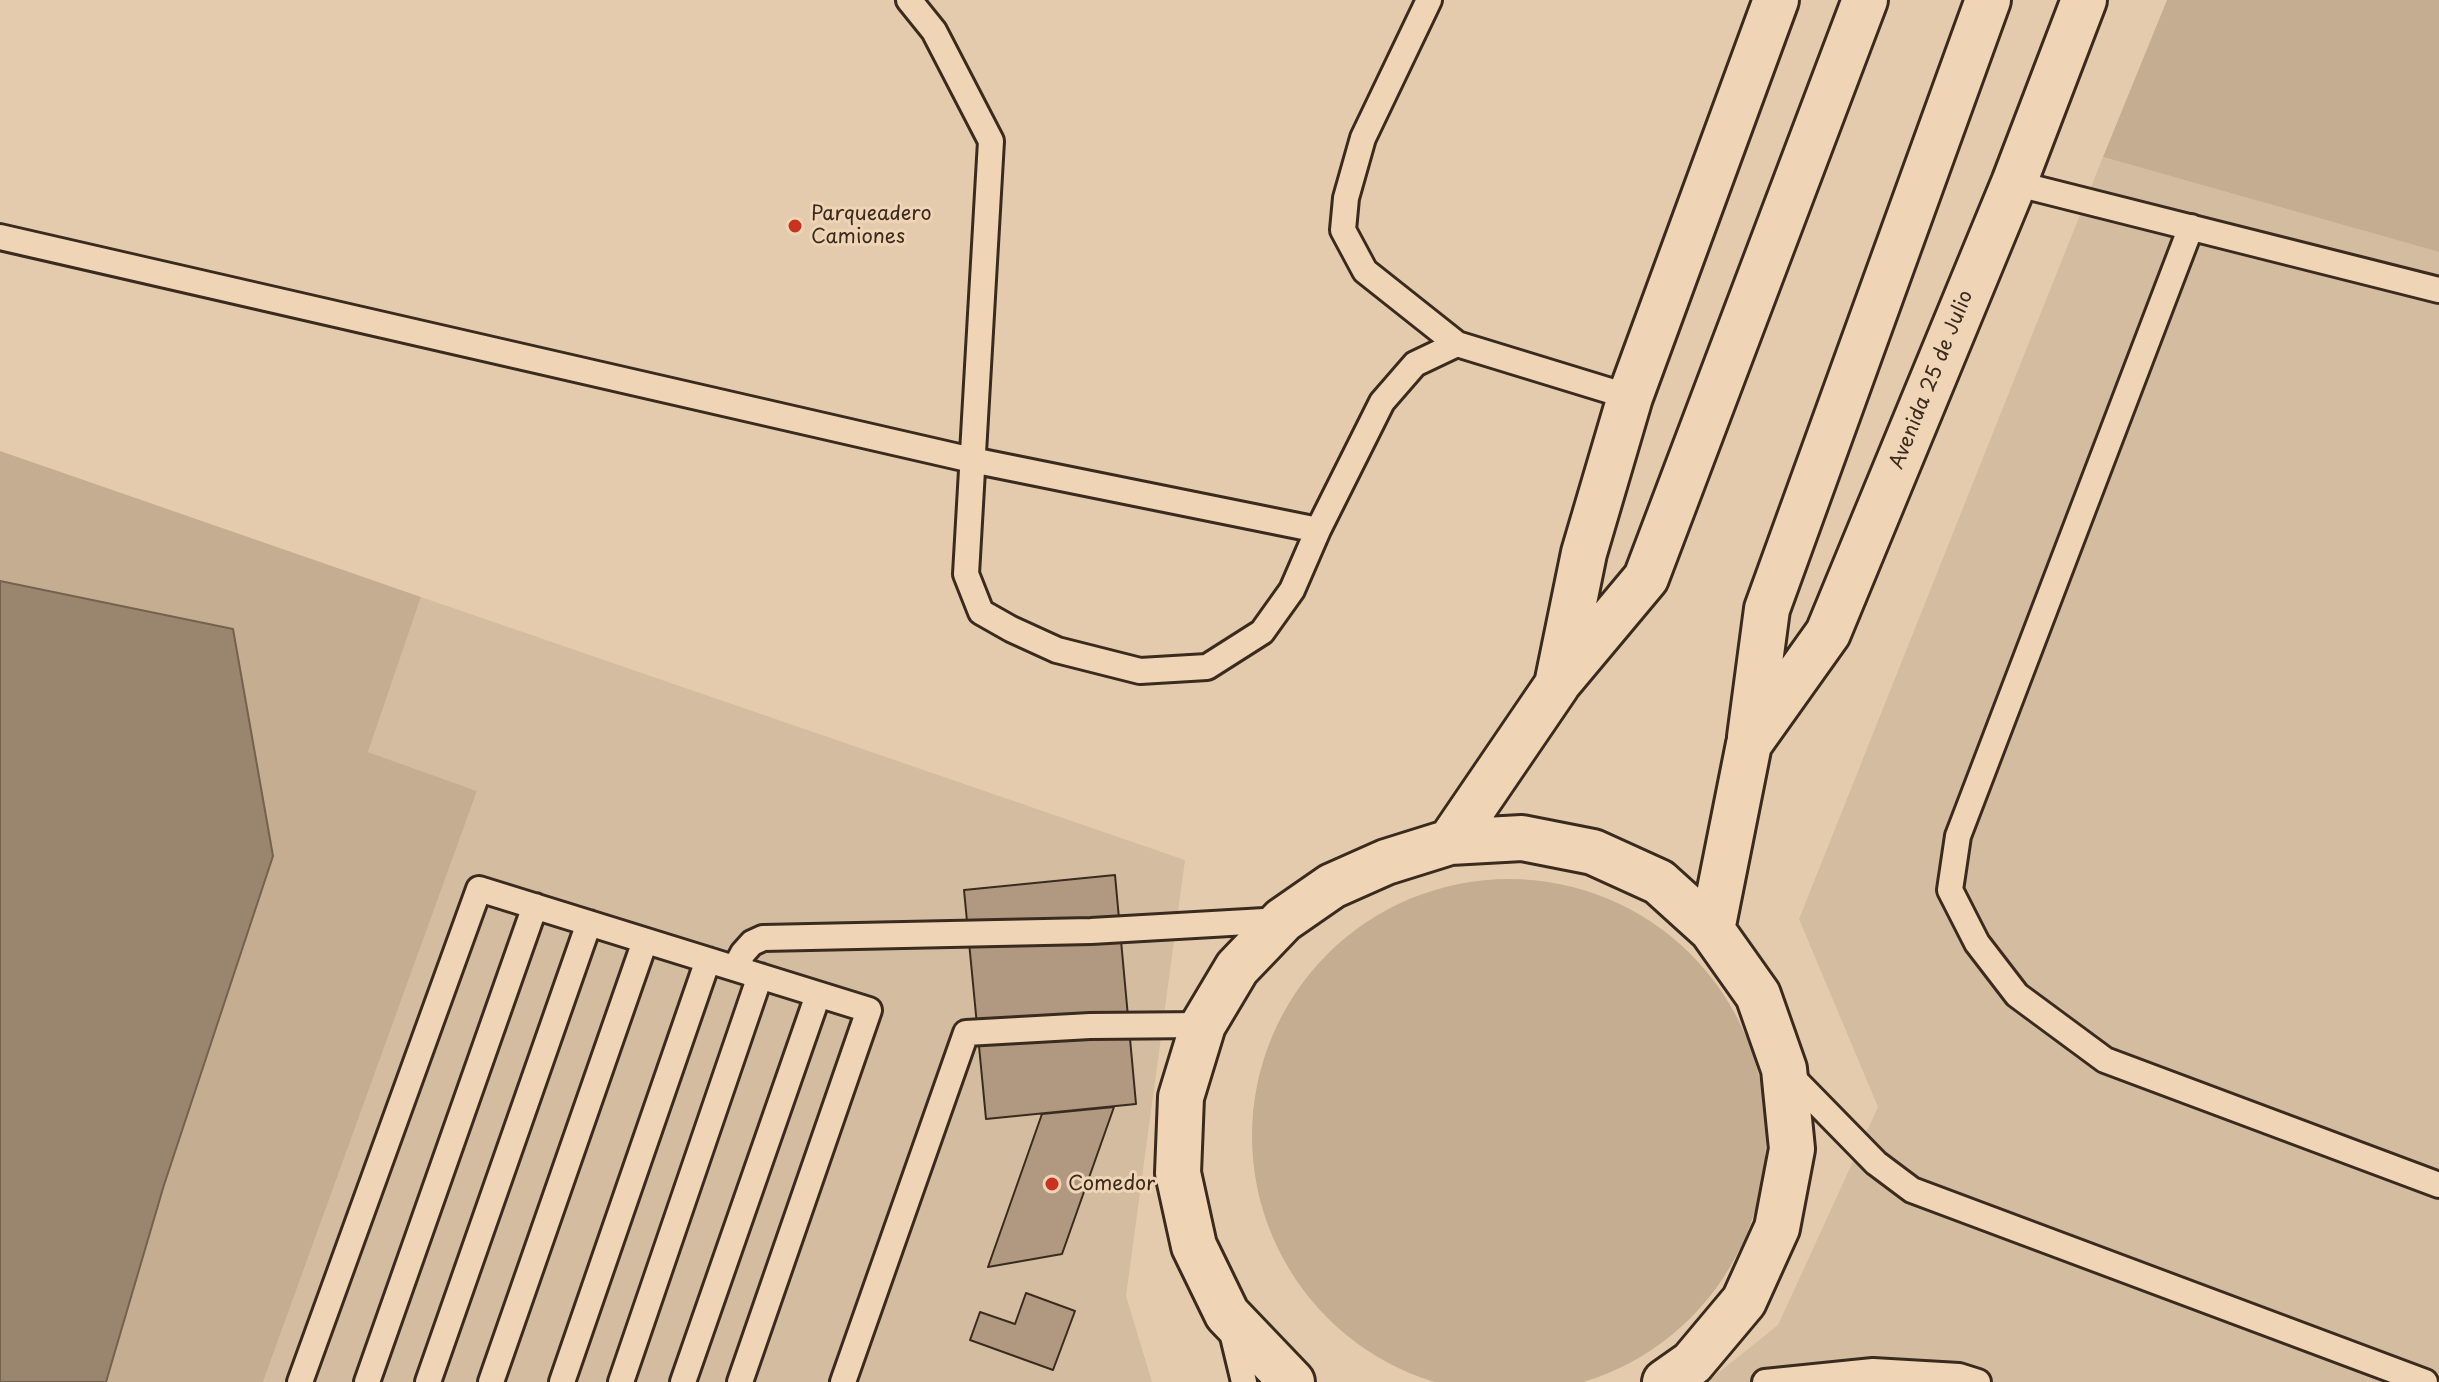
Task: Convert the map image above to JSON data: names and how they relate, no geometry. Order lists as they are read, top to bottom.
{
  "streets": {
    "main road": ["Avenida 25 de Julio"]
  },
  "places": ["Parqueadero Camiones", "Comedor"]
}
